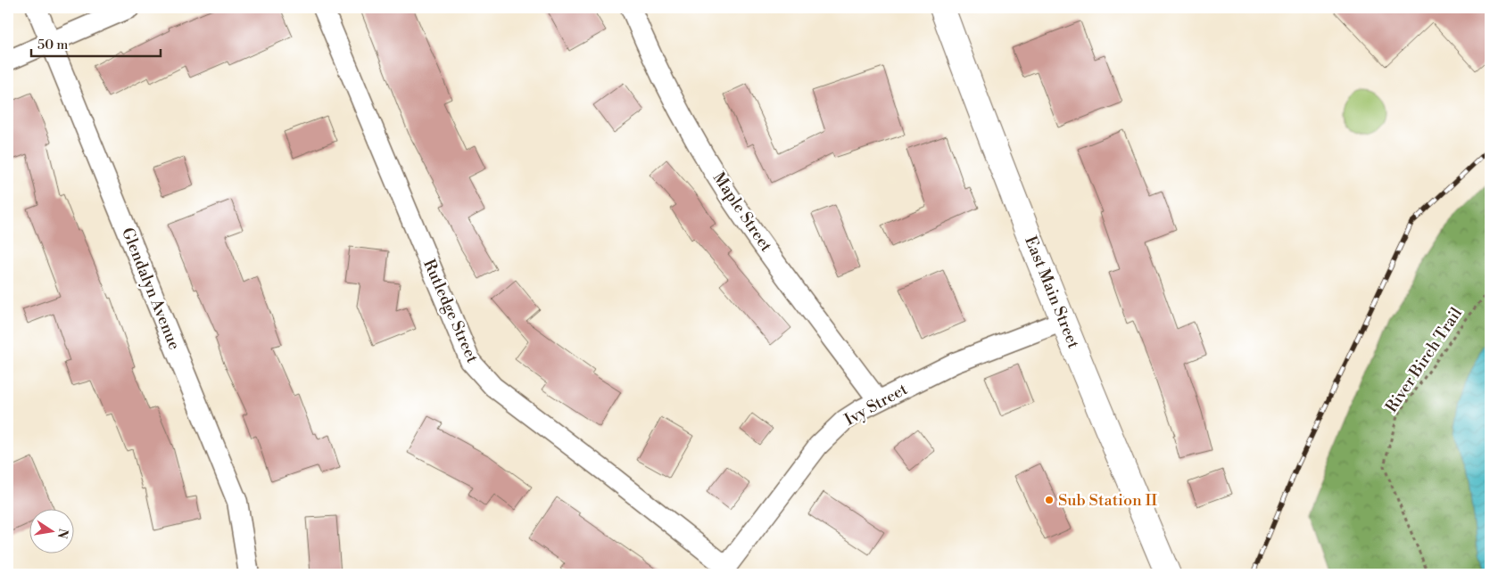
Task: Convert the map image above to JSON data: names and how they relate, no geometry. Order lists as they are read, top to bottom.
{
  "streets": {
    "main road": ["East Main Street"],
    "street": [
      "Maple Street",
      "Glendalyn Avenue",
      "Rutledge Street",
      "Ivy Street"
    ],
    "path": ["River Birch Trail"]
  },
  "crossings": [
    ["Maple Street", "Ivy Street"],
    ["East Main Street", "Ivy Street"],
    ["Rutledge Street", "Ivy Street"]
  ],
  "places": ["Sub Station II"],
  "scale_bar": "50 m",
  "north": "right"
}
